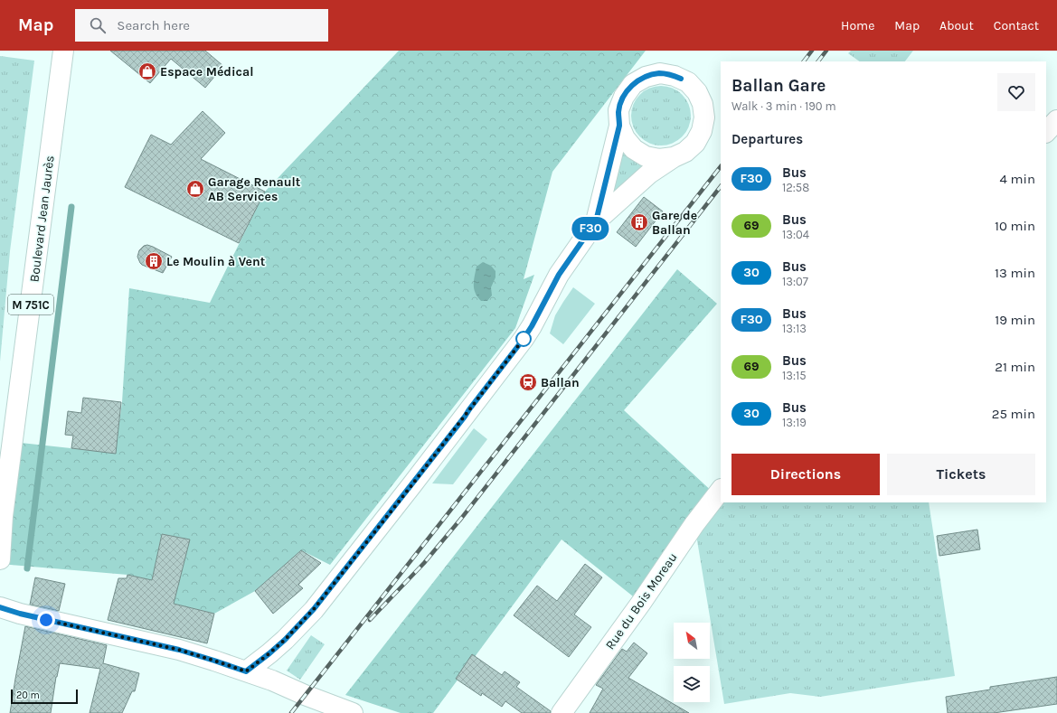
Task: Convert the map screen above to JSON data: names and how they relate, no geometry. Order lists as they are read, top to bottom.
{
  "streets": {
    "street": ["Boulevard Jean Jaurès", "M 751C", "Rue du Bois Moreau"]
  },
  "places": {
    "shop": ["Espace Médical", "Garage Renault AB Services"],
    "building": ["Gare de Ballan", "Le Moulin à Vent"],
    "station": ["Ballan"]
  },
  "lines": ["bus line F30"],
  "scale_bar": "20 m",
  "north": "top left",
  "page": {
    "header": "Map",
    "search": "Search here",
    "nav": [
      "Home",
      "Map",
      "About",
      "Contact"
    ],
    "on_map": "F30",
    "heading": [
      ["Ballan Gare", "Walk · 3 min · 190 m"],
      "Departures"
    ],
    "list": [
      {
        "mark": "F30",
        "name": "Bus",
        "note": "12:58",
        "value": "4 min"
      },
      {
        "mark": "69",
        "name": "Bus",
        "note": "13:04",
        "value": "10 min"
      },
      {
        "mark": "30",
        "name": "Bus",
        "note": "13:07",
        "value": "13 min"
      },
      {
        "mark": "F30",
        "name": "Bus",
        "note": "13:13",
        "value": "19 min"
      },
      {
        "mark": "69",
        "name": "Bus",
        "note": "13:15",
        "value": "21 min"
      },
      {
        "mark": "30",
        "name": "Bus",
        "note": "13:19",
        "value": "25 min"
      }
    ],
    "buttons": ["Directions", "Tickets"],
    "scale": "20 m"
  }
}
